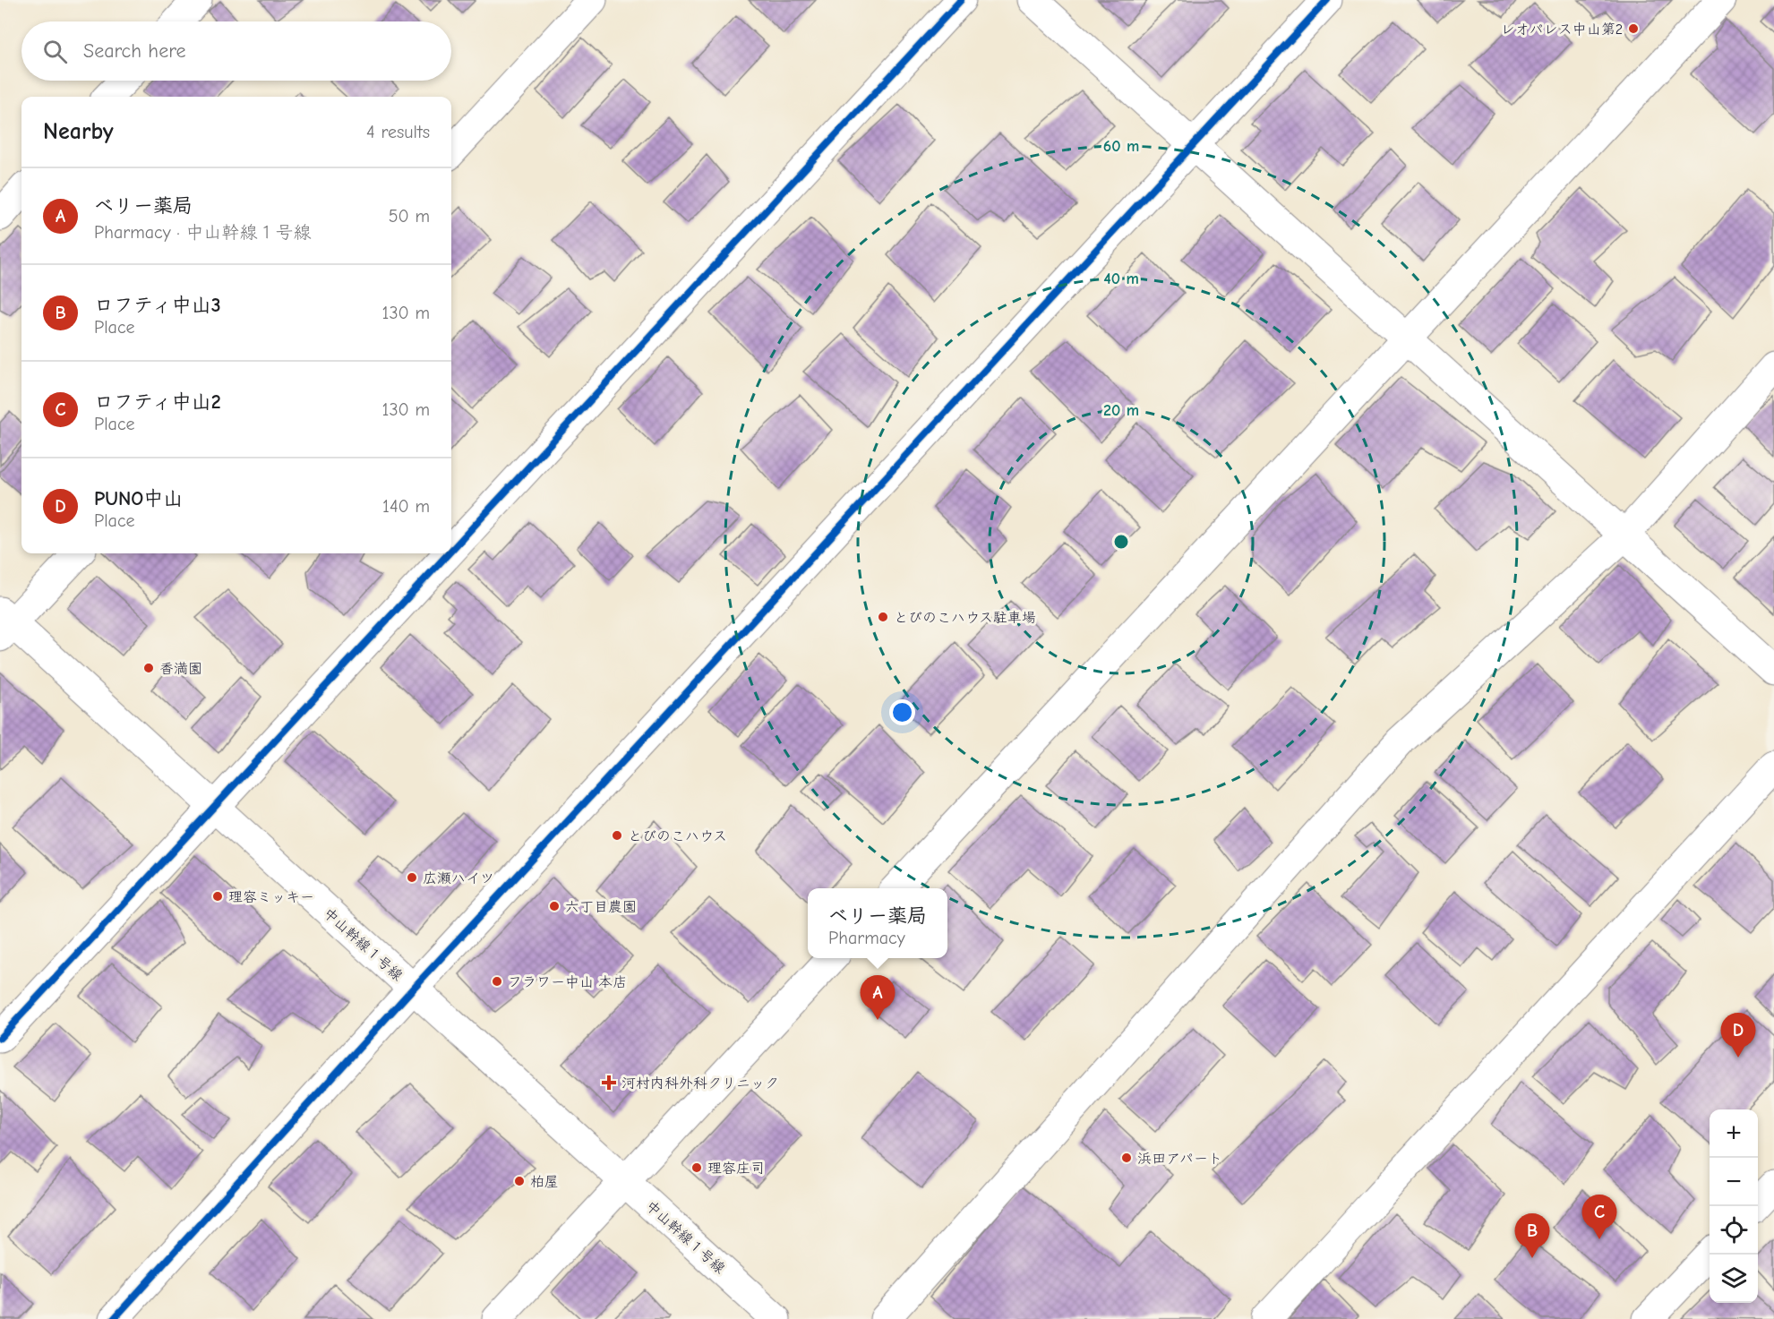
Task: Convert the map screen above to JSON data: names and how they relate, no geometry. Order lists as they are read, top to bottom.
{
  "streets": {
    "street": ["中山幹線１号線"]
  },
  "places": {
    "other": [
      "レオパレス中山第2",
      "とびのこハウス駐車場",
      "香満園",
      "とびのこハウス",
      "広瀬ハイツ",
      "理容ミッキー",
      "六丁目農園",
      "フラワー中山 本店",
      "浜田アパート",
      "理容庄司",
      "柏屋"
    ],
    "health": ["河村内科外科クリニック"]
  },
  "page": {
    "search": "Search here",
    "heading": ["Nearby", "4 results"],
    "list": [
      {
        "mark": "A",
        "name": "ベリー薬局",
        "note": "Pharmacy · 中山幹線１号線",
        "value": "50 m"
      },
      {
        "mark": "B",
        "name": "ロフティ中山3",
        "note": "Place",
        "value": "130 m"
      },
      {
        "mark": "C",
        "name": "ロフティ中山2",
        "note": "Place",
        "value": "130 m"
      },
      {
        "mark": "D",
        "name": "PUNO中山",
        "note": "Place",
        "value": "140 m"
      }
    ],
    "popup": ["ベリー薬局", "Pharmacy"],
    "pins": [
      "A",
      "D",
      "C",
      "B"
    ],
    "map_buttons": ["+", "−"]
  },
  "rings": ["60 m", "40 m", "20 m"]
}
